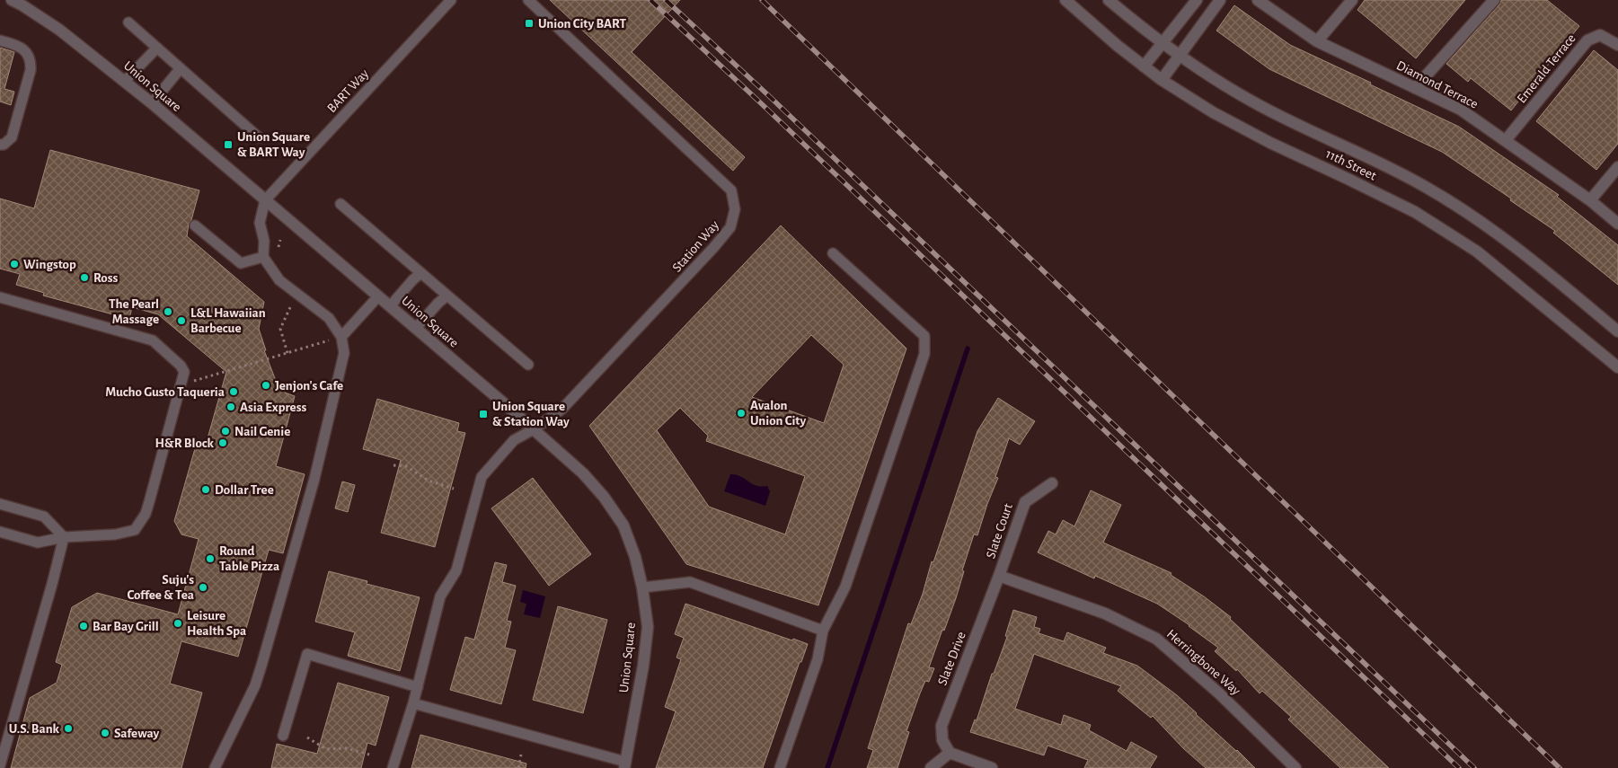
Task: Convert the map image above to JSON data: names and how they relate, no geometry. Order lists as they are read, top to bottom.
{
  "streets": {
    "street": [
      "Emerald Terrace",
      "Diamond Terrace",
      "Union Square",
      "11th Street",
      "Slate Court",
      "Slate Drive",
      "Herringbone Way"
    ],
    "lane": ["BART Way", "Station Way"]
  },
  "crossings": [
    ["Emerald Terrace", "Diamond Terrace"],
    ["Union Square", "BART Way"],
    ["Union Square", "Station Way"],
    ["Slate Court", "Slate Drive"],
    ["Slate Court", "Herringbone Way"],
    ["Slate Drive", "Herringbone Way"]
  ],
  "places": {
    "transit": ["Union City BART", "Union Square & BART Way", "Union Square & Station Way"],
    "other": [
      "Wingstop",
      "Ross",
      "The Pearl Massage",
      "L&L Hawaiian Barbecue",
      "Jenjon's Cafe",
      "Mucho Gusto Taqueria",
      "Asia Express",
      "Avalon Union City",
      "Nail Genie",
      "H&R Block",
      "Dollar Tree",
      "Round Table Pizza",
      "Suju's Coffee & Tea",
      "Leisure Health Spa",
      "Bar Bay Grill",
      "U.S. Bank",
      "Safeway"
    ]
  }
}
